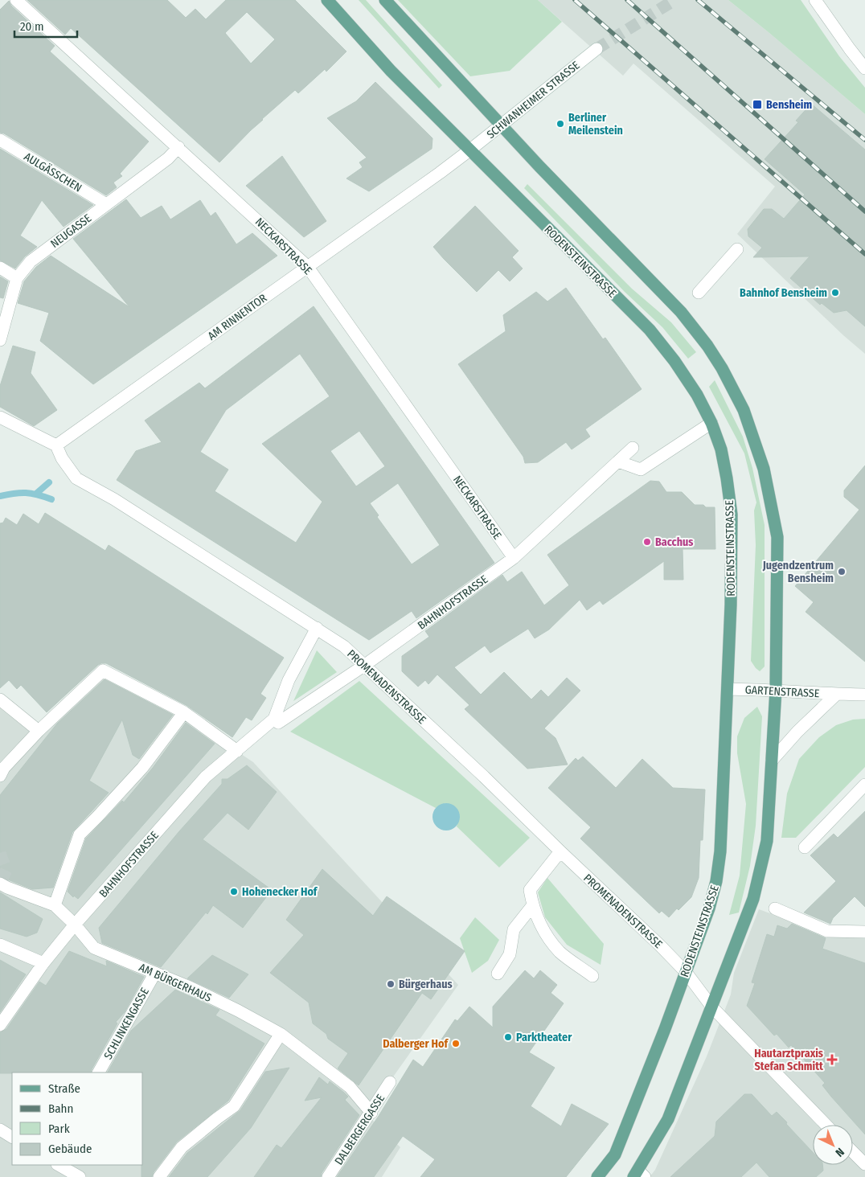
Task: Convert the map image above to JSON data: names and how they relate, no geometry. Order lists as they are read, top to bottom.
{
  "streets": {
    "main road": ["RODENSTEINSTRASSE"],
    "street": [
      "SCHWANHEIMER STRASSE",
      "AULGÄSSCHEN",
      "NEUGASSE",
      "NECKARSTRASSE",
      "AM RINNENTOR",
      "BAHNHOFSTRASSE",
      "PROMENADENSTRASSE",
      "GARTENSTRASSE",
      "AM BÜRGERHAUS",
      "SCHLINKENGASSE",
      "DALBERGERGASSE"
    ]
  },
  "crossings": [
    ["SCHWANHEIMER STRASSE", "RODENSTEINSTRASSE"],
    ["SCHWANHEIMER STRASSE", "AM RINNENTOR"],
    ["AULGÄSSCHEN", "NEUGASSE"],
    ["NEUGASSE", "NECKARSTRASSE"],
    ["NECKARSTRASSE", "AM RINNENTOR"],
    ["NECKARSTRASSE", "BAHNHOFSTRASSE"],
    ["RODENSTEINSTRASSE", "AM RINNENTOR"],
    ["RODENSTEINSTRASSE", "PROMENADENSTRASSE"],
    ["RODENSTEINSTRASSE", "GARTENSTRASSE"],
    ["AM RINNENTOR", "PROMENADENSTRASSE"],
    ["BAHNHOFSTRASSE", "PROMENADENSTRASSE"],
    ["BAHNHOFSTRASSE", "AM BÜRGERHAUS"],
    ["AM BÜRGERHAUS", "SCHLINKENGASSE"],
    ["AM BÜRGERHAUS", "DALBERGERGASSE"]
  ],
  "places": {
    "transit": ["Bensheim"],
    "other": [
      "Berliner Meilenstein",
      "Bahnhof Bensheim",
      "Bacchus",
      "Jugendzentrum Bensheim",
      "Hohenecker Hof",
      "Bürgerhaus",
      "Parktheater",
      "Dalberger Hof"
    ],
    "health": ["Hautarztpraxis Stefan Schmitt"]
  },
  "legend": [
    "Straße",
    "Bahn",
    "Park",
    "Gebäude"
  ],
  "scale_bar": "20 m",
  "north": "bottom right"
}
